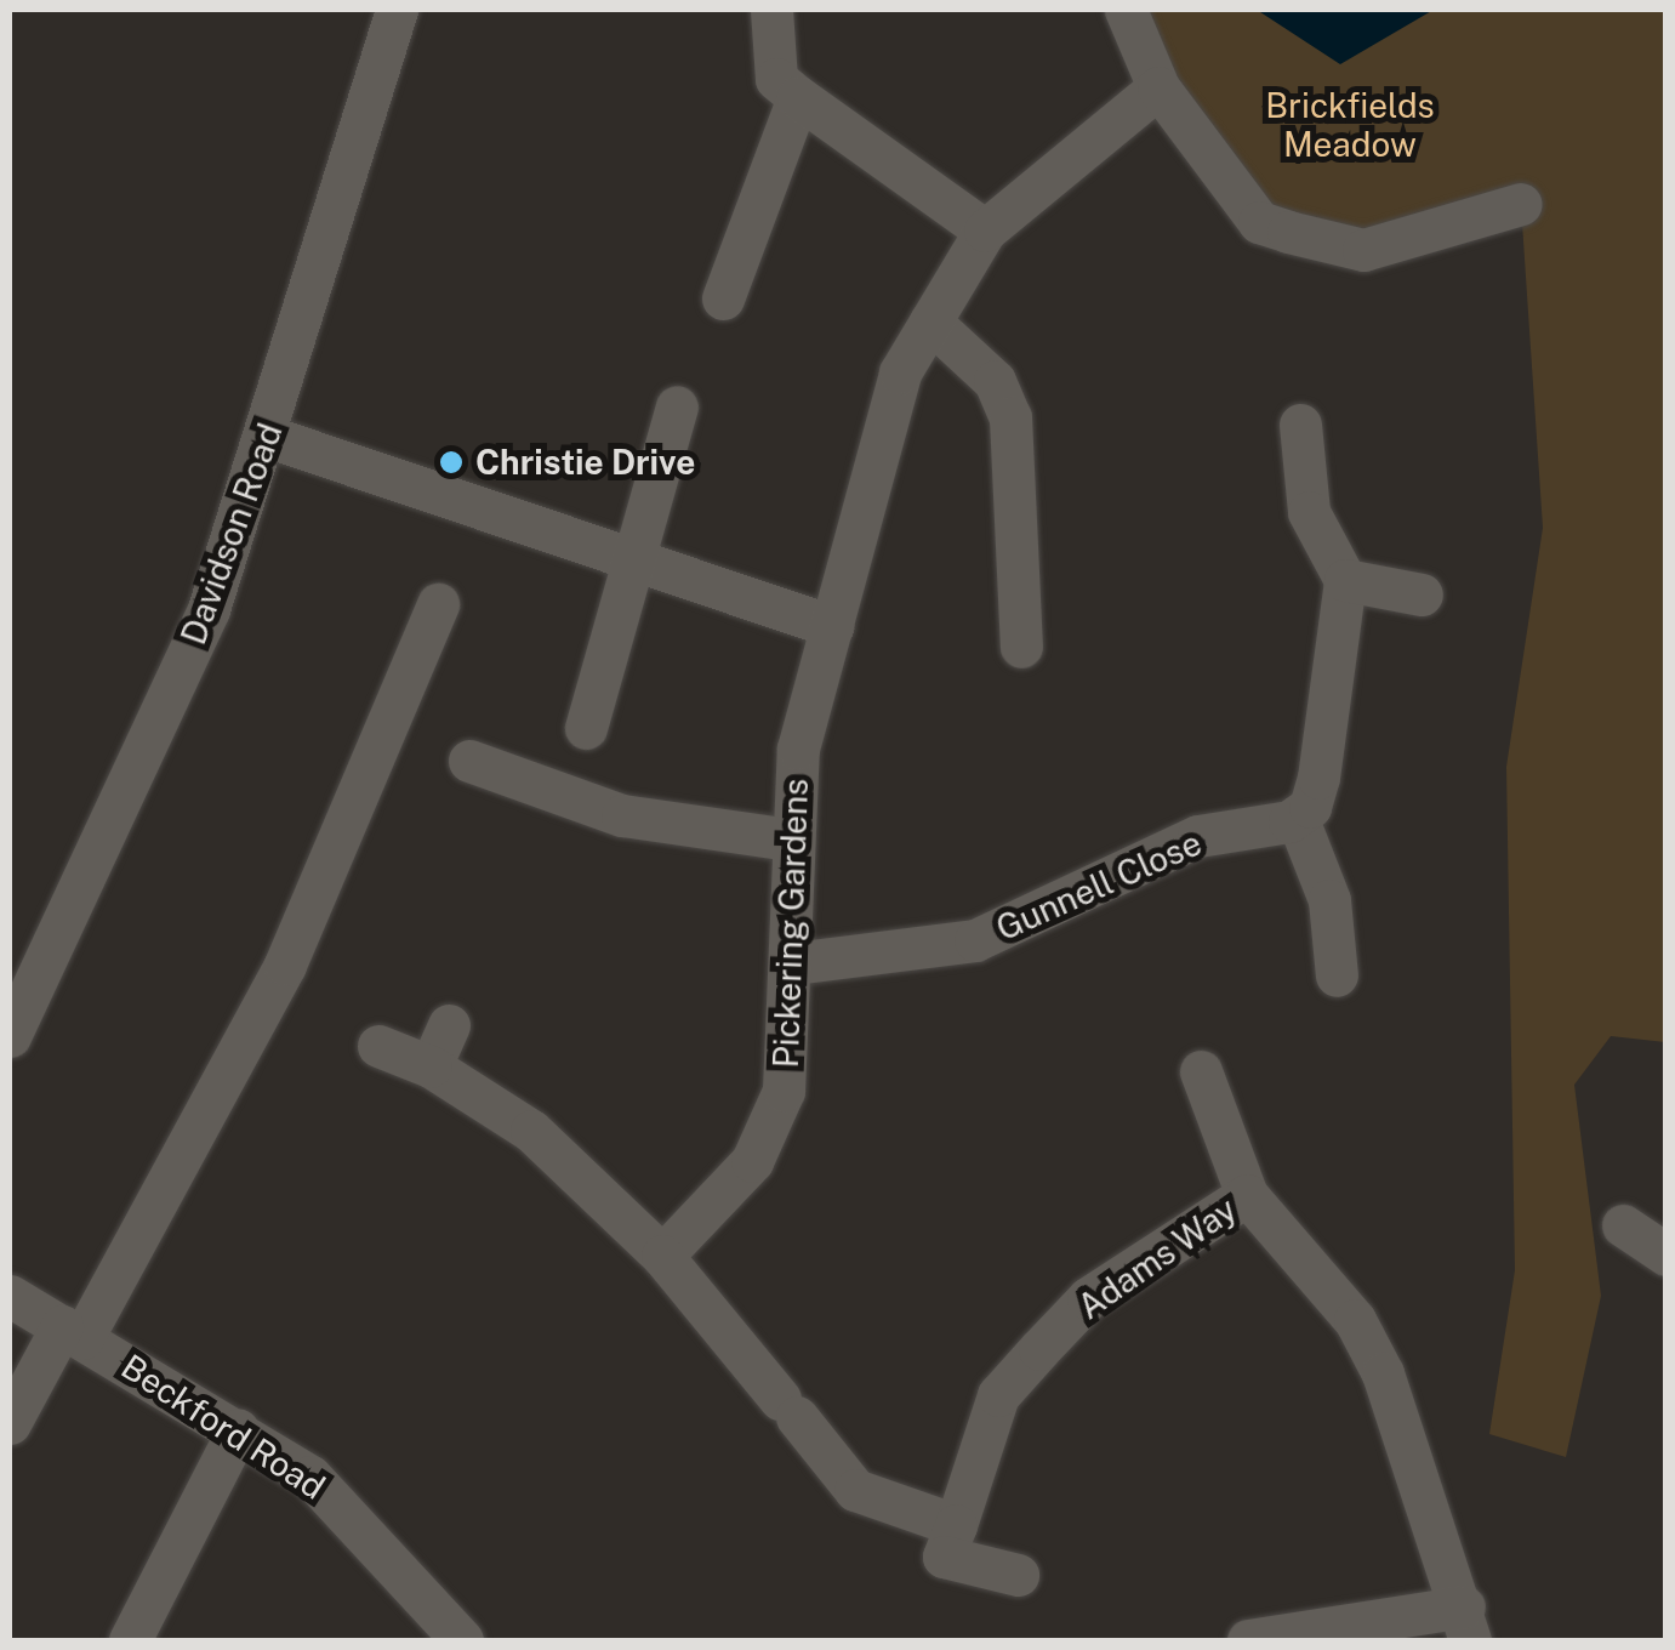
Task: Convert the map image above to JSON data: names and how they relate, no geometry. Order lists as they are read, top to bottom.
{
  "streets": {
    "street": [
      "Davidson Road",
      "Gunnell Close",
      "Pickering Gardens",
      "Adams Way",
      "Beckford Road"
    ]
  },
  "crossings": [
    ["Gunnell Close", "Pickering Gardens"]
  ],
  "parks": ["Brickfields Meadow"],
  "places": ["Christie Drive"]
}
